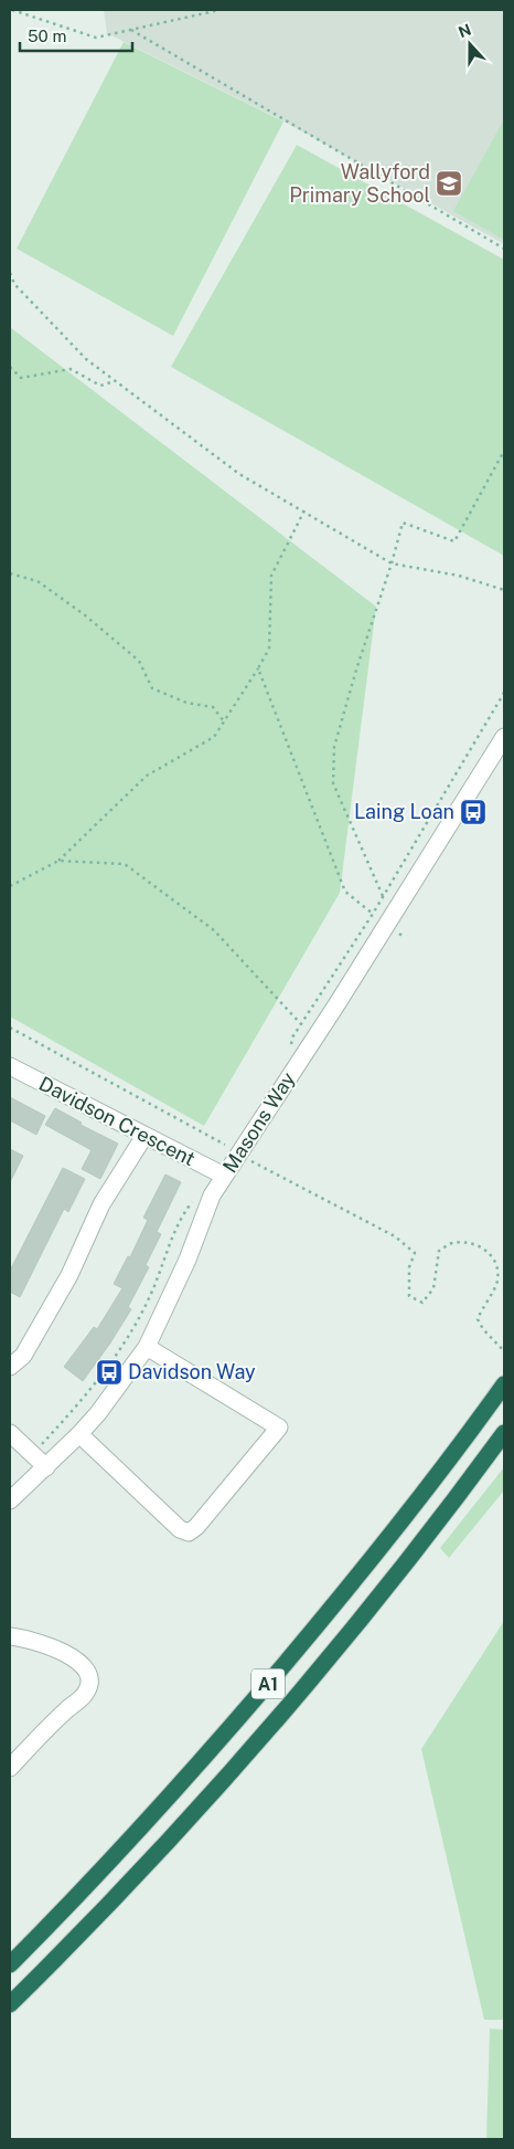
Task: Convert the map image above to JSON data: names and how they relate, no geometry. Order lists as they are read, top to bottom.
{
  "streets": {
    "highway": ["A1"],
    "street": ["Davidson Crescent", "Masons Way"]
  },
  "crossings": [
    ["Davidson Crescent", "Masons Way"]
  ],
  "places": {
    "school or university": ["Wallyford Primary School"],
    "bus stop": ["Laing Loan", "Davidson Way"]
  },
  "scale_bar": "50 m",
  "north": "top"
}
